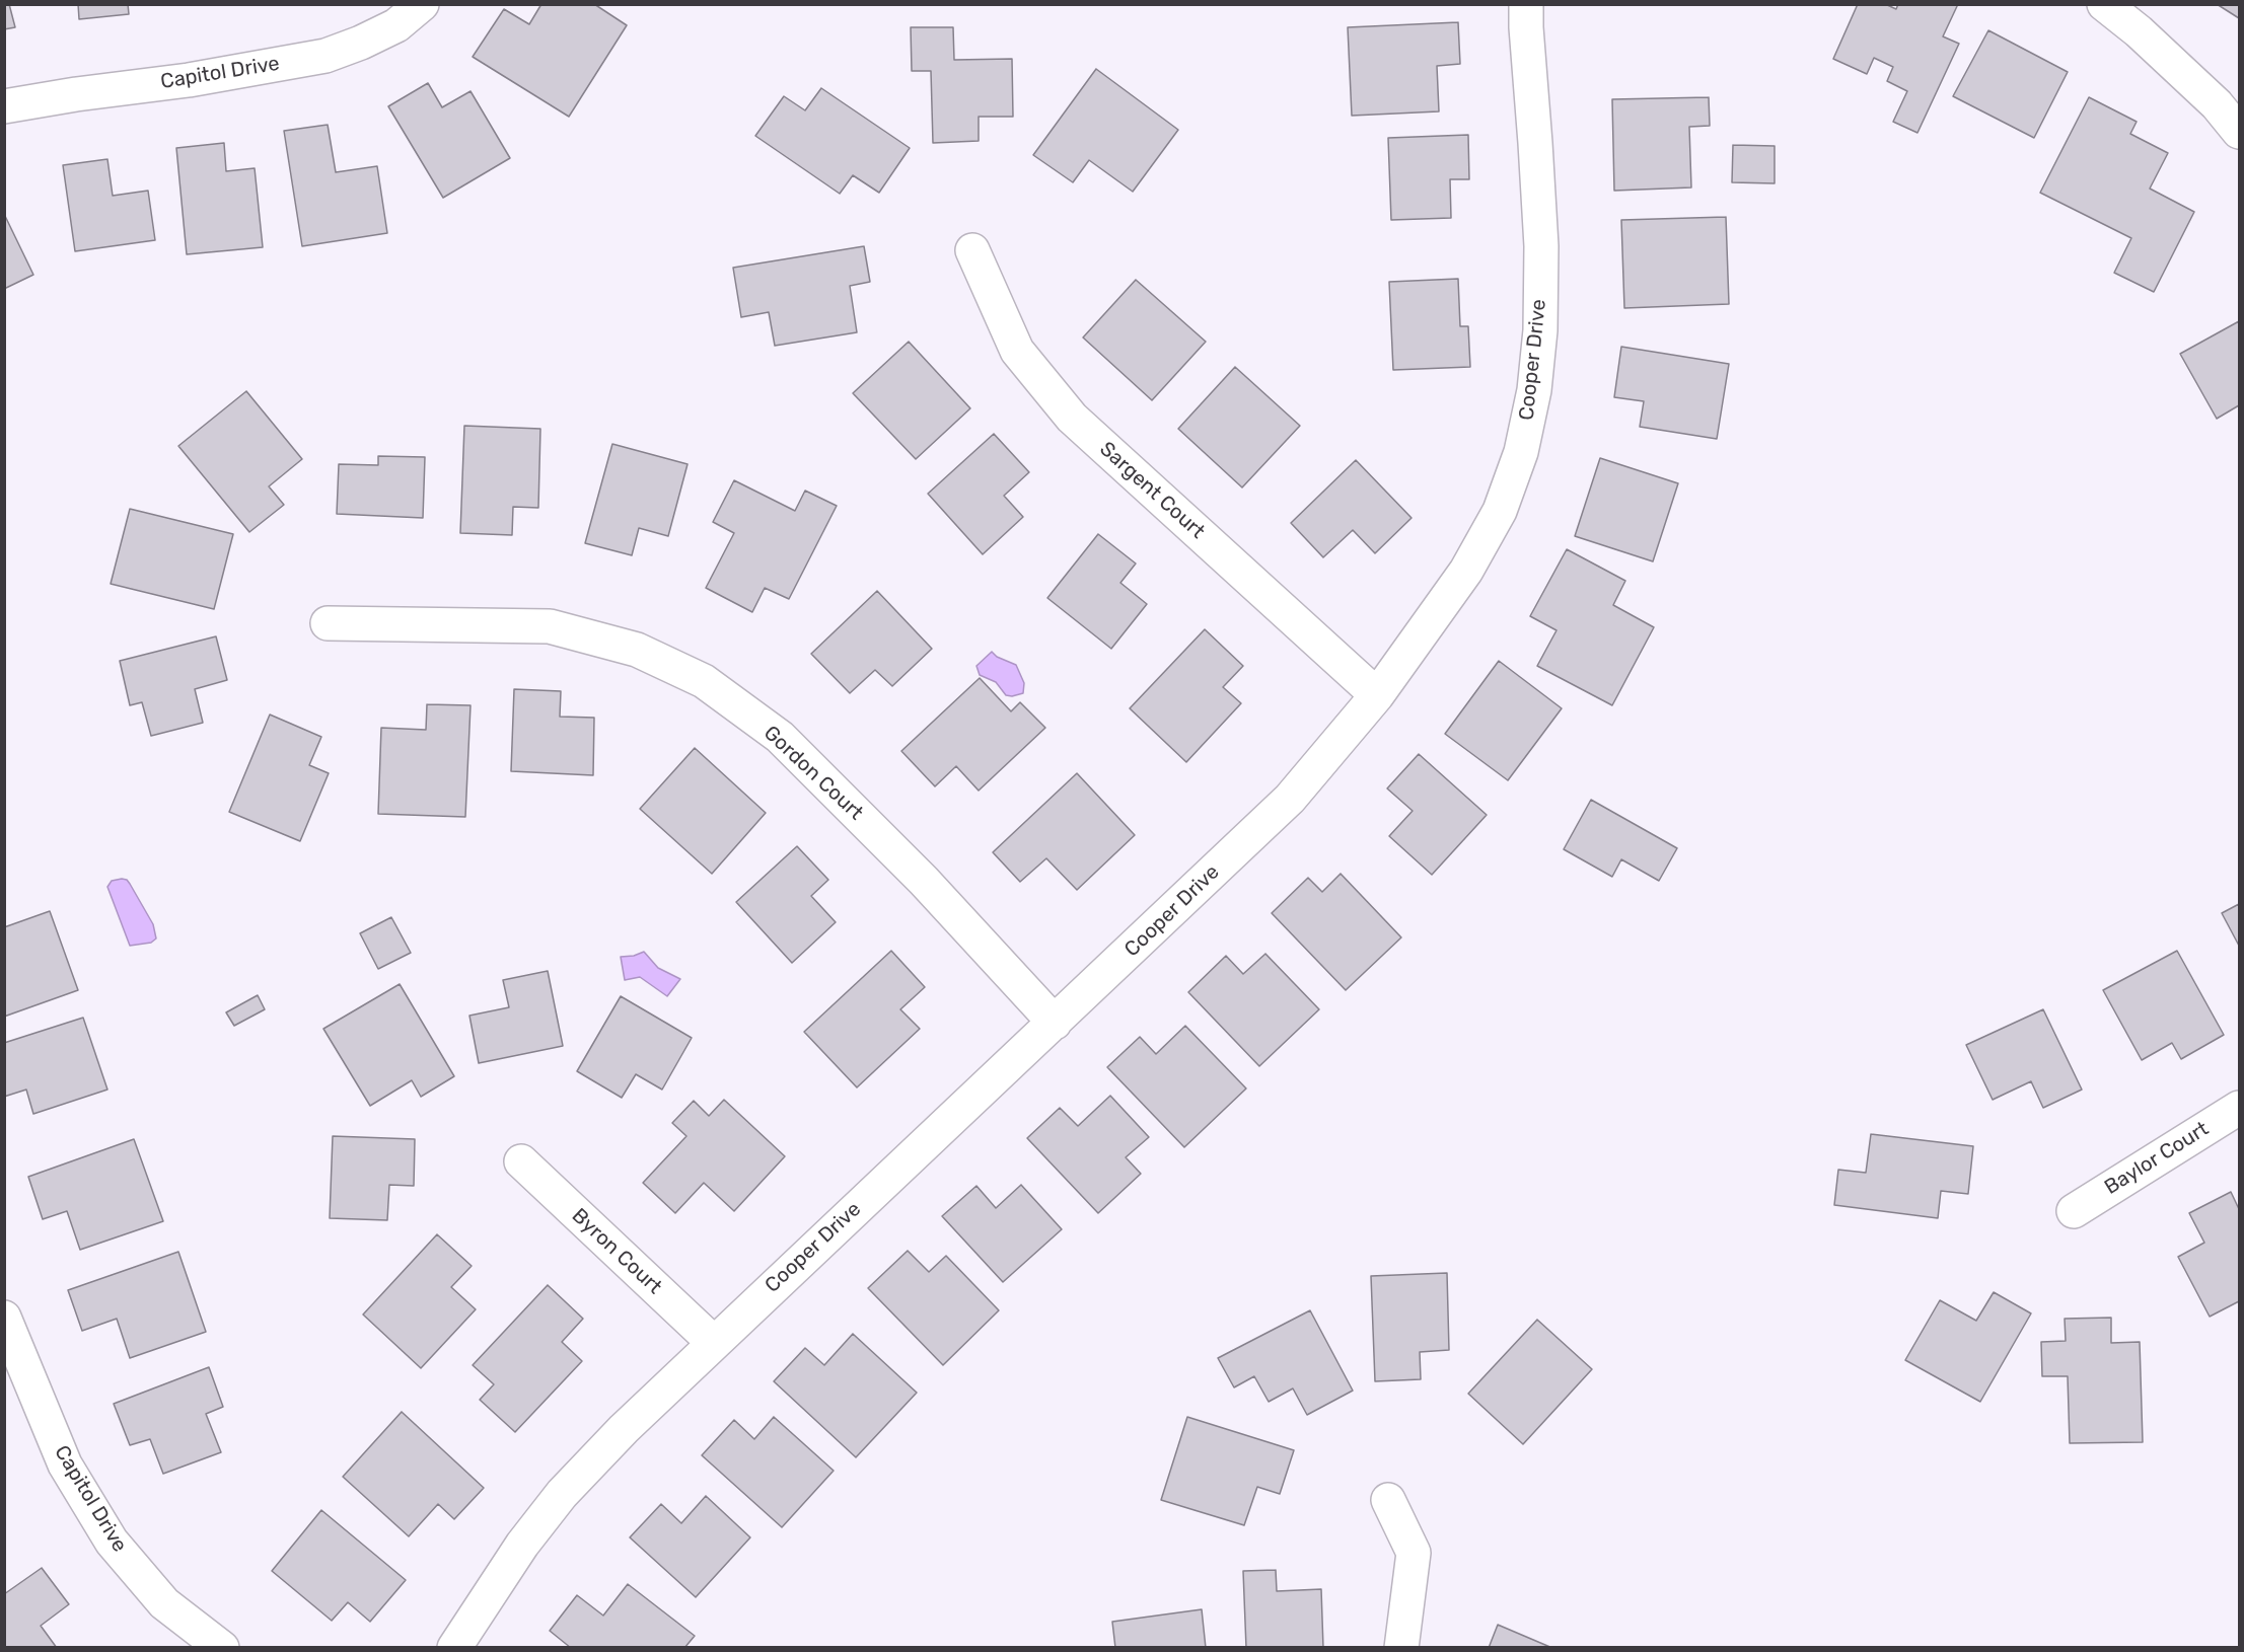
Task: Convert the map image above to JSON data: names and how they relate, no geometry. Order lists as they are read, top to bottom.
{
  "streets": {
    "street": [
      "Capitol Drive",
      "Cooper Drive",
      "Sargent Court",
      "Gordon Court",
      "Baylor Court",
      "Byron Court"
    ]
  },
  "crossings": [
    ["Cooper Drive", "Sargent Court"],
    ["Cooper Drive", "Gordon Court"],
    ["Cooper Drive", "Byron Court"]
  ]
}
